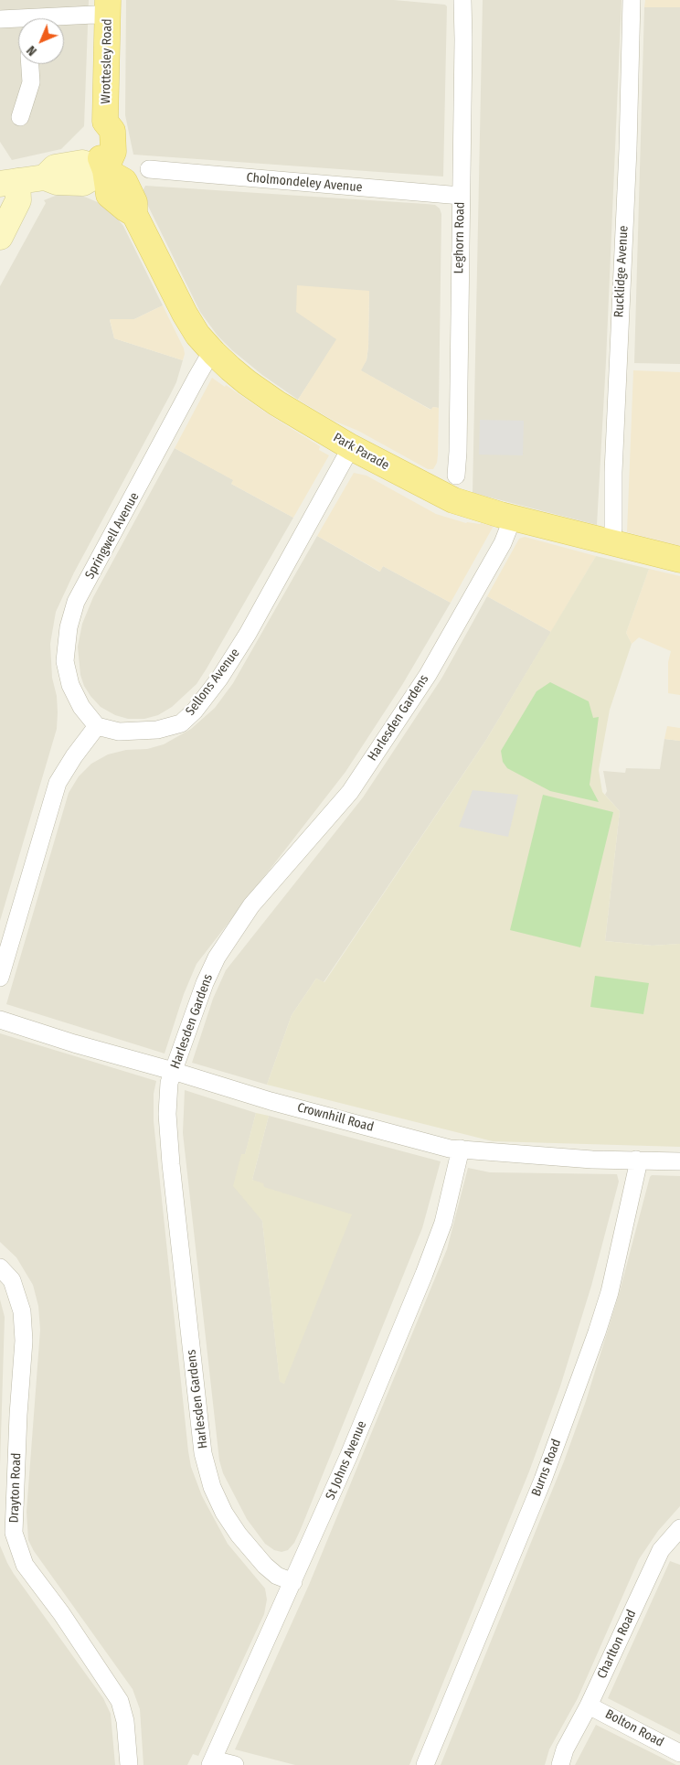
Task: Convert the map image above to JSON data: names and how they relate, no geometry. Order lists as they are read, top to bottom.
{
  "streets": {
    "main road": ["Wrottesley Road", "Park Parade"],
    "street": [
      "Cholmondeley Avenue",
      "Leghorn Road",
      "Rucklidge Avenue",
      "Springwell Avenue",
      "Sellons Avenue",
      "Harlesden Gardens",
      "Crownhill Road",
      "St Johns Avenue",
      "Burns Road",
      "Drayton Road",
      "Charlton Road",
      "Bolton Road"
    ]
  },
  "crossings": [
    ["Wrottesley Road", "Park Parade"],
    ["Cholmondeley Avenue", "Leghorn Road"],
    ["Rucklidge Avenue", "Park Parade"],
    ["Park Parade", "Springwell Avenue"],
    ["Park Parade", "Sellons Avenue"],
    ["Park Parade", "Harlesden Gardens"],
    ["Springwell Avenue", "Sellons Avenue"],
    ["Harlesden Gardens", "Crownhill Road"],
    ["Harlesden Gardens", "St Johns Avenue"],
    ["Crownhill Road", "St Johns Avenue"],
    ["Crownhill Road", "Burns Road"],
    ["Charlton Road", "Bolton Road"]
  ],
  "north": "bottom left"
}
